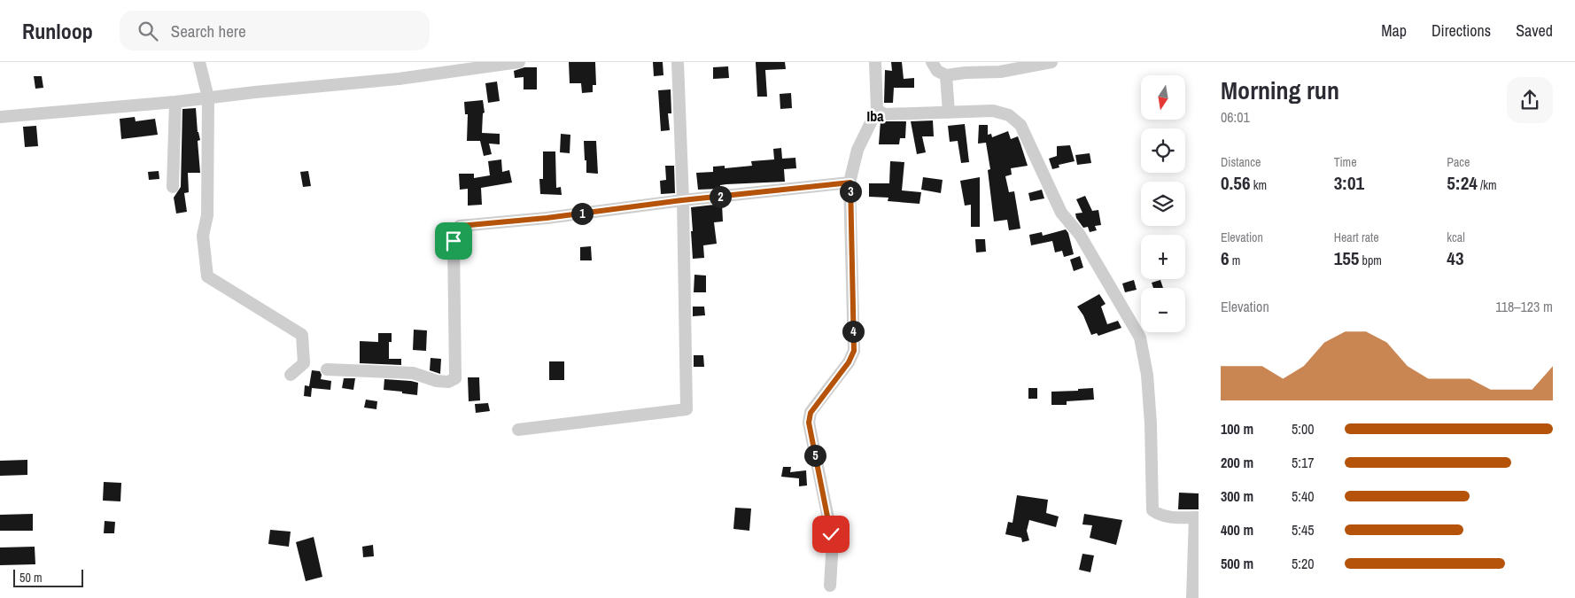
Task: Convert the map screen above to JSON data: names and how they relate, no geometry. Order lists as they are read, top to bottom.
{
  "districts": ["Iba"],
  "scale_bar": "50 m",
  "north": "bottom",
  "page": {
    "header": "Runloop",
    "search": "Search here",
    "nav": ["Map", "Directions", "Saved"],
    "heading": ["Morning run", "06:01"],
    "map_buttons": ["+", "−"],
    "stats": [
      ["Distance", "0.56 km"],
      ["Time", "3:01"],
      ["Pace", "5:24 /km"],
      ["Elevation", "6 m"],
      ["Heart rate", "155 bpm"],
      ["kcal", "43"]
    ],
    "pins": [
      "3",
      "2",
      "1",
      "4",
      "5"
    ],
    "chart": ["Elevation", "118–123 m"],
    "list": [
      {
        "name": "100 m",
        "note": "5:00"
      },
      {
        "name": "200 m",
        "note": "5:17"
      },
      {
        "name": "300 m",
        "note": "5:40"
      },
      {
        "name": "400 m",
        "note": "5:45"
      },
      {
        "name": "500 m",
        "note": "5:20"
      }
    ],
    "scale": "50 m"
  }
}
